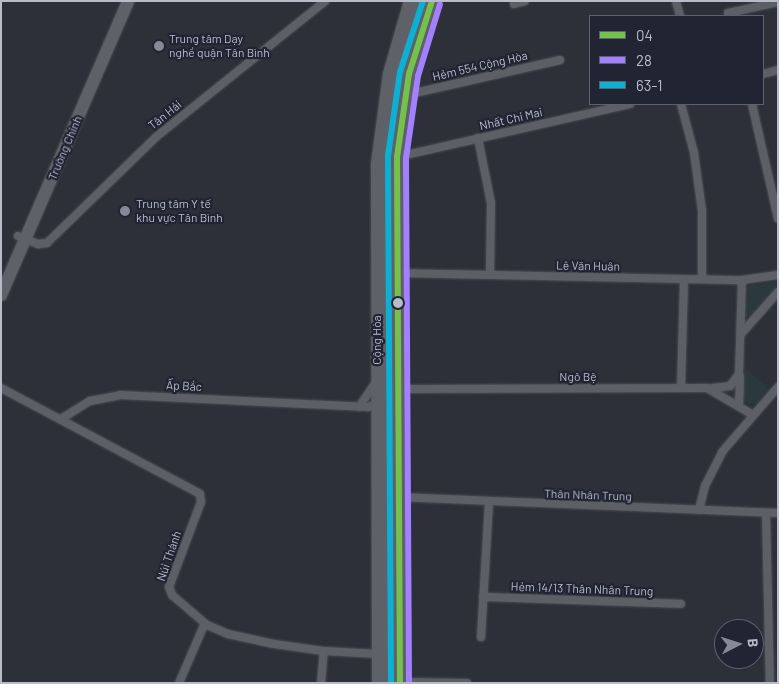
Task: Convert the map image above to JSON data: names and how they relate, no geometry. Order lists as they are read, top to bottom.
{
  "streets": {
    "main road": ["Trường Chinh", "Cộng Hòa"],
    "street": [
      "Hẻm 554 Cộng Hòa",
      "Tân Hải",
      "Nhất Chi Mai",
      "Lê Văn Huân",
      "Ngô Bệ",
      "Ấp Bắc",
      "Thân Nhân Trung",
      "Núi Thành",
      "Hẻm 14/13 Thân Nhân Trung"
    ]
  },
  "crossings": [
    ["Hẻm 554 Cộng Hòa", "Cộng Hòa"],
    ["Tân Hải", "Trường Chinh"],
    ["Nhất Chi Mai", "Cộng Hòa"],
    ["Lê Văn Huân", "Cộng Hòa"],
    ["Cộng Hòa", "Ngô Bệ"],
    ["Cộng Hòa", "Ấp Bắc"],
    ["Cộng Hòa", "Thân Nhân Trung"],
    ["Cộng Hòa", "Núi Thành"],
    ["Ngô Bệ", "Ấp Bắc"],
    ["Ấp Bắc", "Núi Thành"]
  ],
  "places": ["Trung tâm Dạy nghề quận Tân Bình", "Trung tâm Y tế khu vực Tân Bình"],
  "lines": ["transit line 04", "transit line 63-1", "transit line 28"],
  "legend": ["04", "28", "63-1"],
  "north": "right"
}
